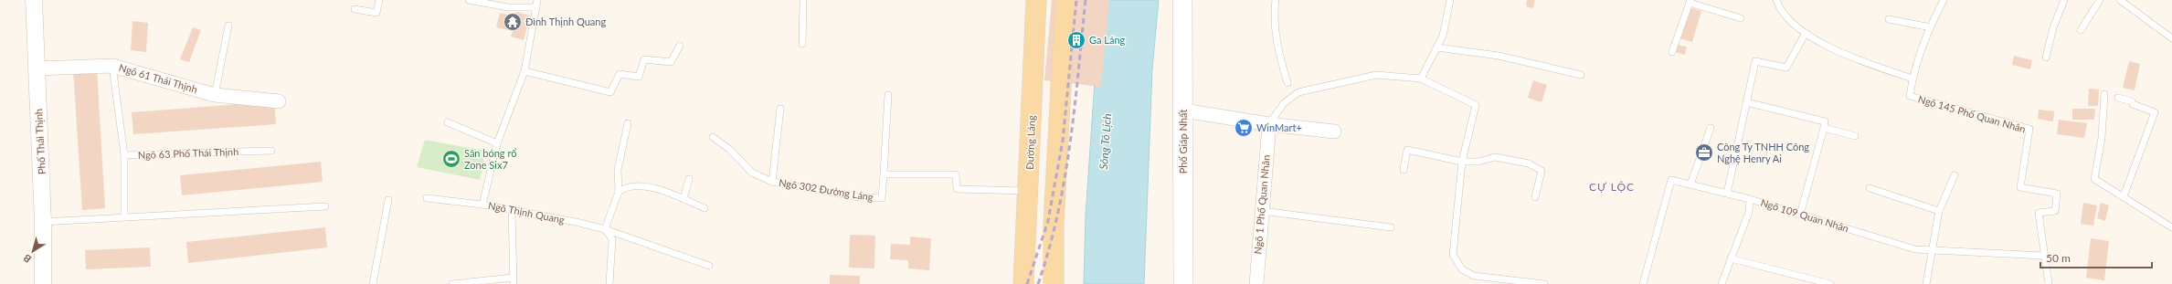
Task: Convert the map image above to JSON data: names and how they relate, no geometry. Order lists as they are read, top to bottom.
{
  "streets": {
    "main road": ["Phố Giáp Nhất", "Đường Láng"],
    "street": ["Ngõ 61 Thái Thịnh", "Phố Thái Thịnh", "Ngõ 1 Phố Quan Nhân"],
    "lane": [
      "Ngõ 145 Phố Quan Nhân",
      "Ngõ 63 Phố Thái Thịnh",
      "Ngõ 302 Đường Láng",
      "Ngõ Thịnh Quang",
      "Ngõ 109 Quan Nhân"
    ]
  },
  "crossings": [
    ["Ngõ 61 Thái Thịnh", "Phố Thái Thịnh"],
    ["Ngõ 145 Phố Quan Nhân", "Ngõ 109 Quan Nhân"]
  ],
  "districts": ["CỰ LỘC"],
  "water": ["Sông Tô Lịch"],
  "places": {
    "temple": ["Đình Thịnh Quang"],
    "building": ["Ga Láng"],
    "supermarket": ["WinMart+"],
    "office": ["Công Ty TNHH Công Nghệ Henry Ai"],
    "sports": ["Sân bóng rổ Zone Six7"]
  },
  "scale_bar": "50 m",
  "north": "bottom left"
}
